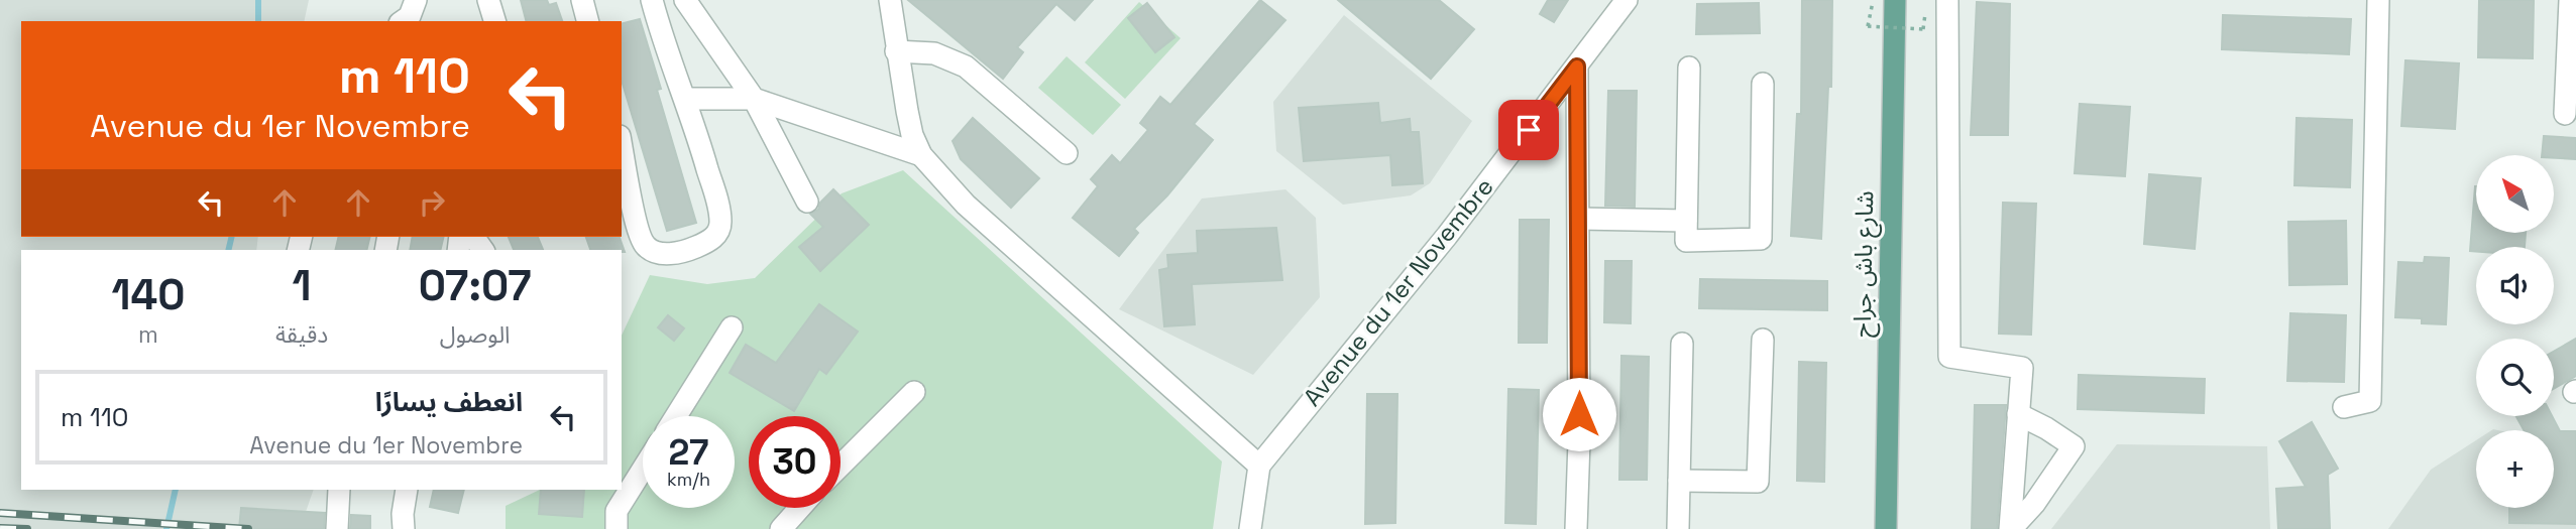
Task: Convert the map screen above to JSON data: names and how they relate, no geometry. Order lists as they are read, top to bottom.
{
  "streets": {
    "main road": ["شارع باش جراح"],
    "street": ["Avenue du 1er Novembre"]
  },
  "north": "top left",
  "page": {
    "turn": ["110 m", "Avenue du 1er Novembre"],
    "map_buttons": "+",
    "eta": [
      "07:07",
      "الوصول",
      "1",
      "دقيقة",
      "140",
      "m"
    ],
    "list": [
      {
        "name": "انعطف يسارًا",
        "note": "Avenue du 1er Novembre",
        "value": "110 m"
      }
    ],
    "speed": "27 km/h",
    "limit": "30"
  }
}
